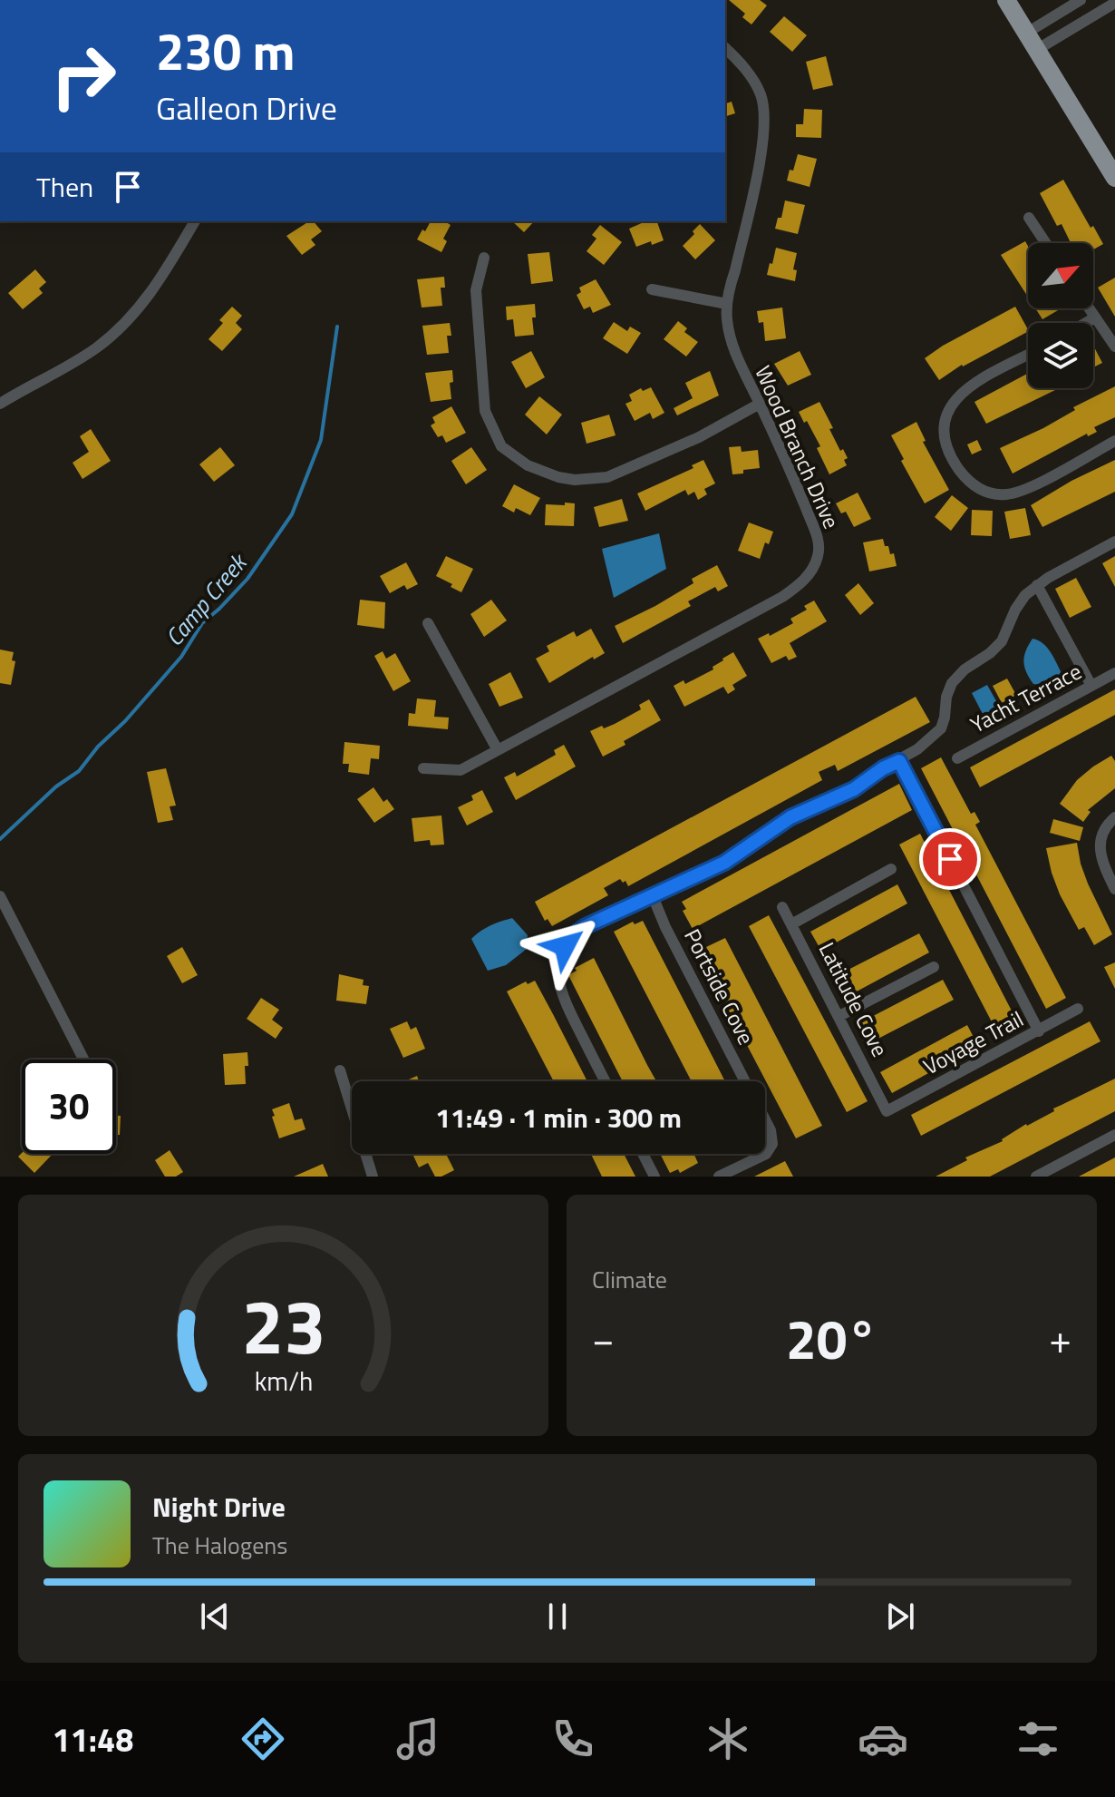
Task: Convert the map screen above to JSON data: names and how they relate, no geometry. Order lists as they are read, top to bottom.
{
  "streets": {
    "street": [
      "Wood Branch Drive",
      "Yacht Terrace",
      "Portside Cove",
      "Latitude Cove",
      "Voyage Trail"
    ]
  },
  "crossings": [
    ["Latitude Cove", "Voyage Trail"]
  ],
  "water": ["Camp Creek"],
  "north": "top right",
  "page": {
    "turn": ["230 m", "Galleon Drive"],
    "then": "Then",
    "limit": "30",
    "trip": "11:49 · 1 min · 300 m",
    "tile": "Climate",
    "heat": ["−", "20°", "+"],
    "song": ["Night Drive", "The Halogens"],
    "tabs": "11:48",
    "gauge": ["23", "km/h"]
  }
}
